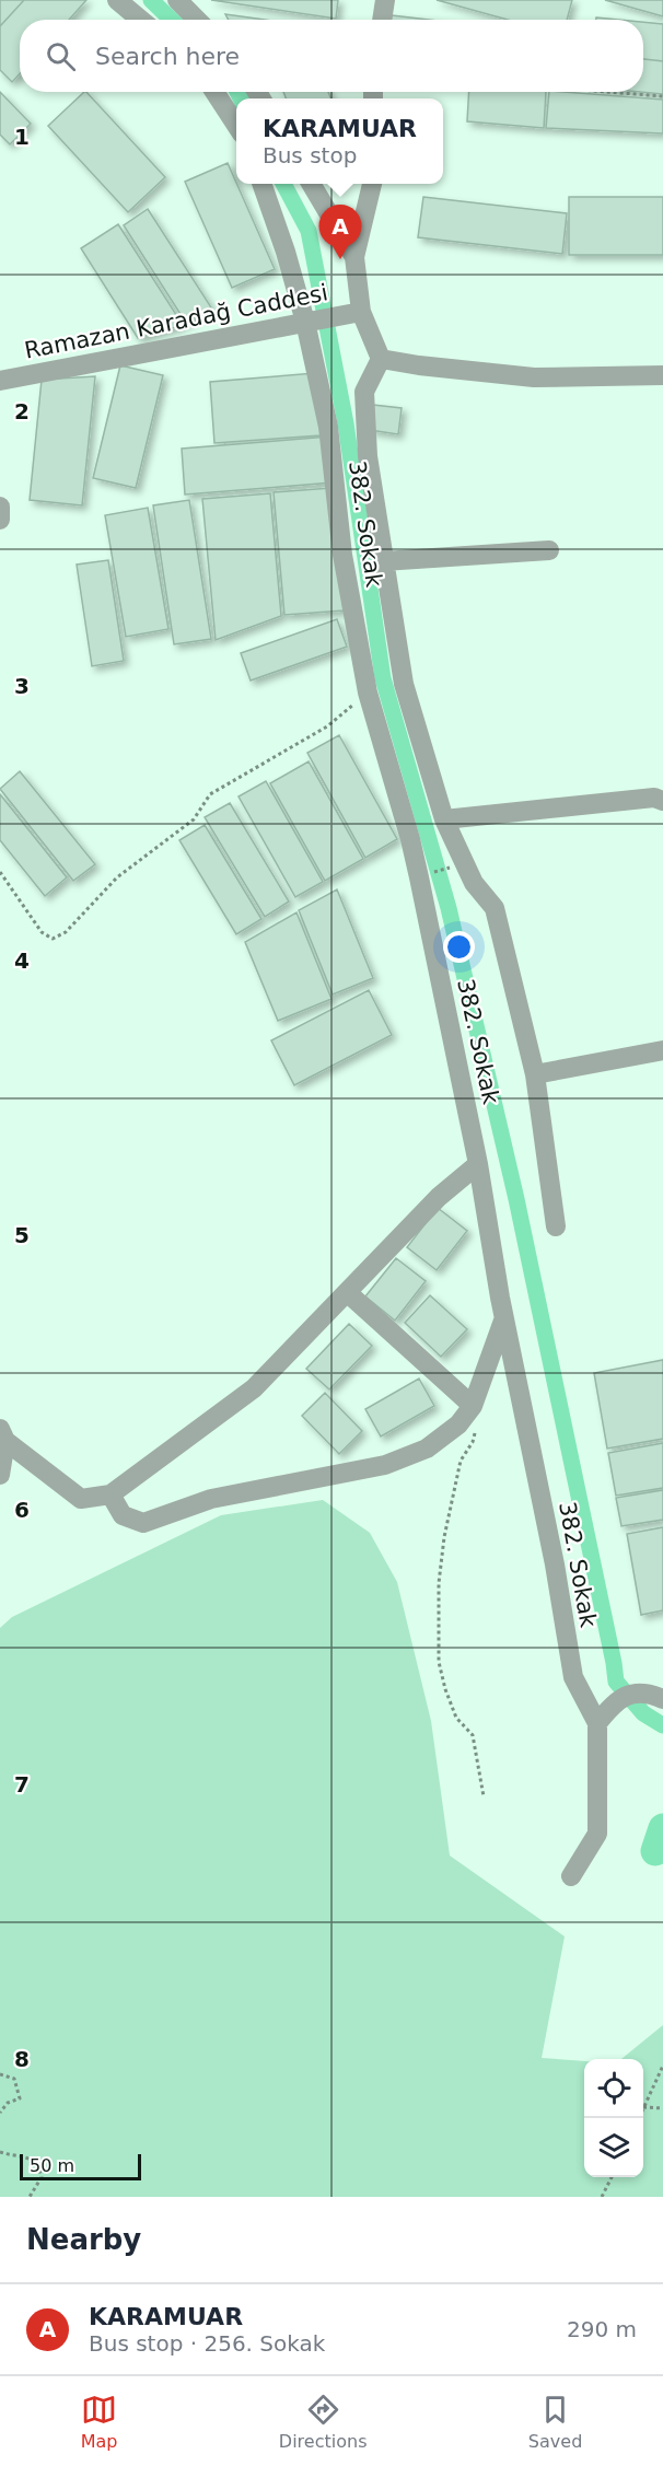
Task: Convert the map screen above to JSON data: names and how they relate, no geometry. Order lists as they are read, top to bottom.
{
  "streets": {
    "street": ["Ramazan Karadağ Caddesi", "382. Sokak"]
  },
  "crossings": [
    ["Ramazan Karadağ Caddesi", "382. Sokak"]
  ],
  "scale_bar": "50 m",
  "page": {
    "search": "Search here",
    "popup": ["KARAMUAR", "Bus stop"],
    "pins": "A",
    "scale": "50 m",
    "heading": "Nearby",
    "list": [
      {
        "mark": "A",
        "name": "KARAMUAR",
        "note": "Bus stop · 256. Sokak",
        "value": "290 m"
      }
    ],
    "nav": ["Map", "Directions", "Saved"]
  },
  "grid": {
    "rows": [
      "1",
      "2",
      "3",
      "4",
      "5",
      "6",
      "7",
      "8"
    ]
  }
}
